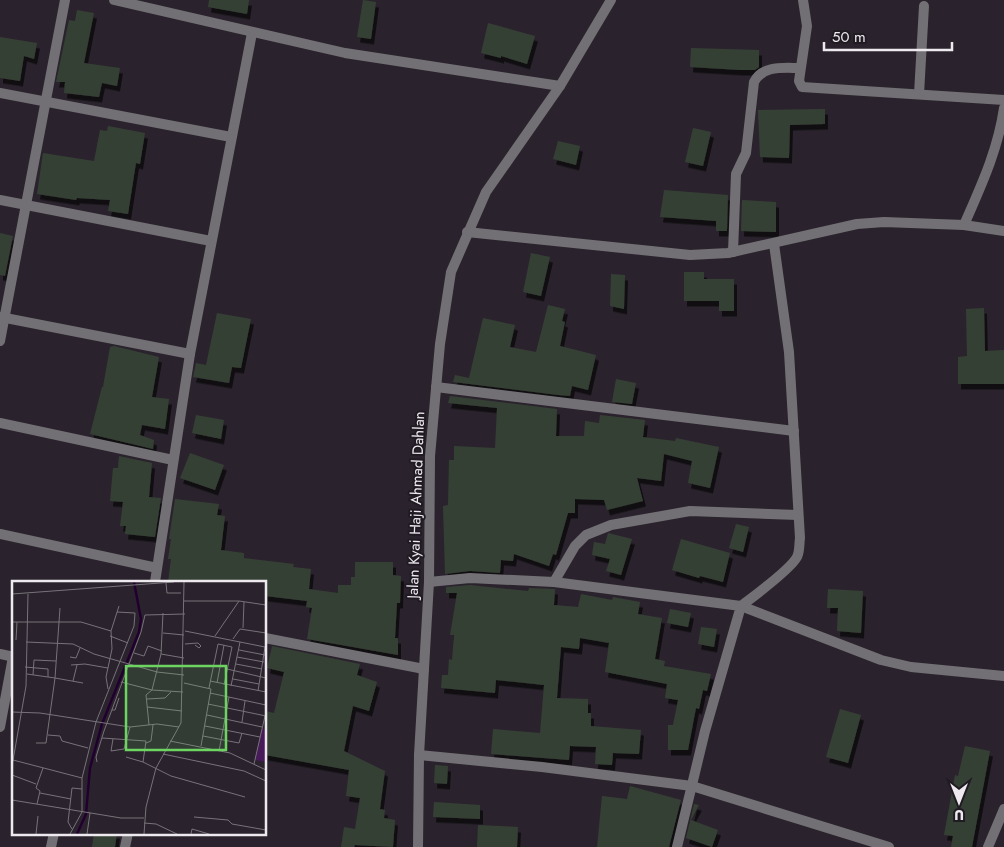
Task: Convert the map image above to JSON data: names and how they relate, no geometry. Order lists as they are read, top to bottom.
{
  "streets": {
    "street": ["Jalan Kyai Haji Ahmad Dahlan"]
  },
  "scale_bar": "50 m",
  "north": "bottom"
}
